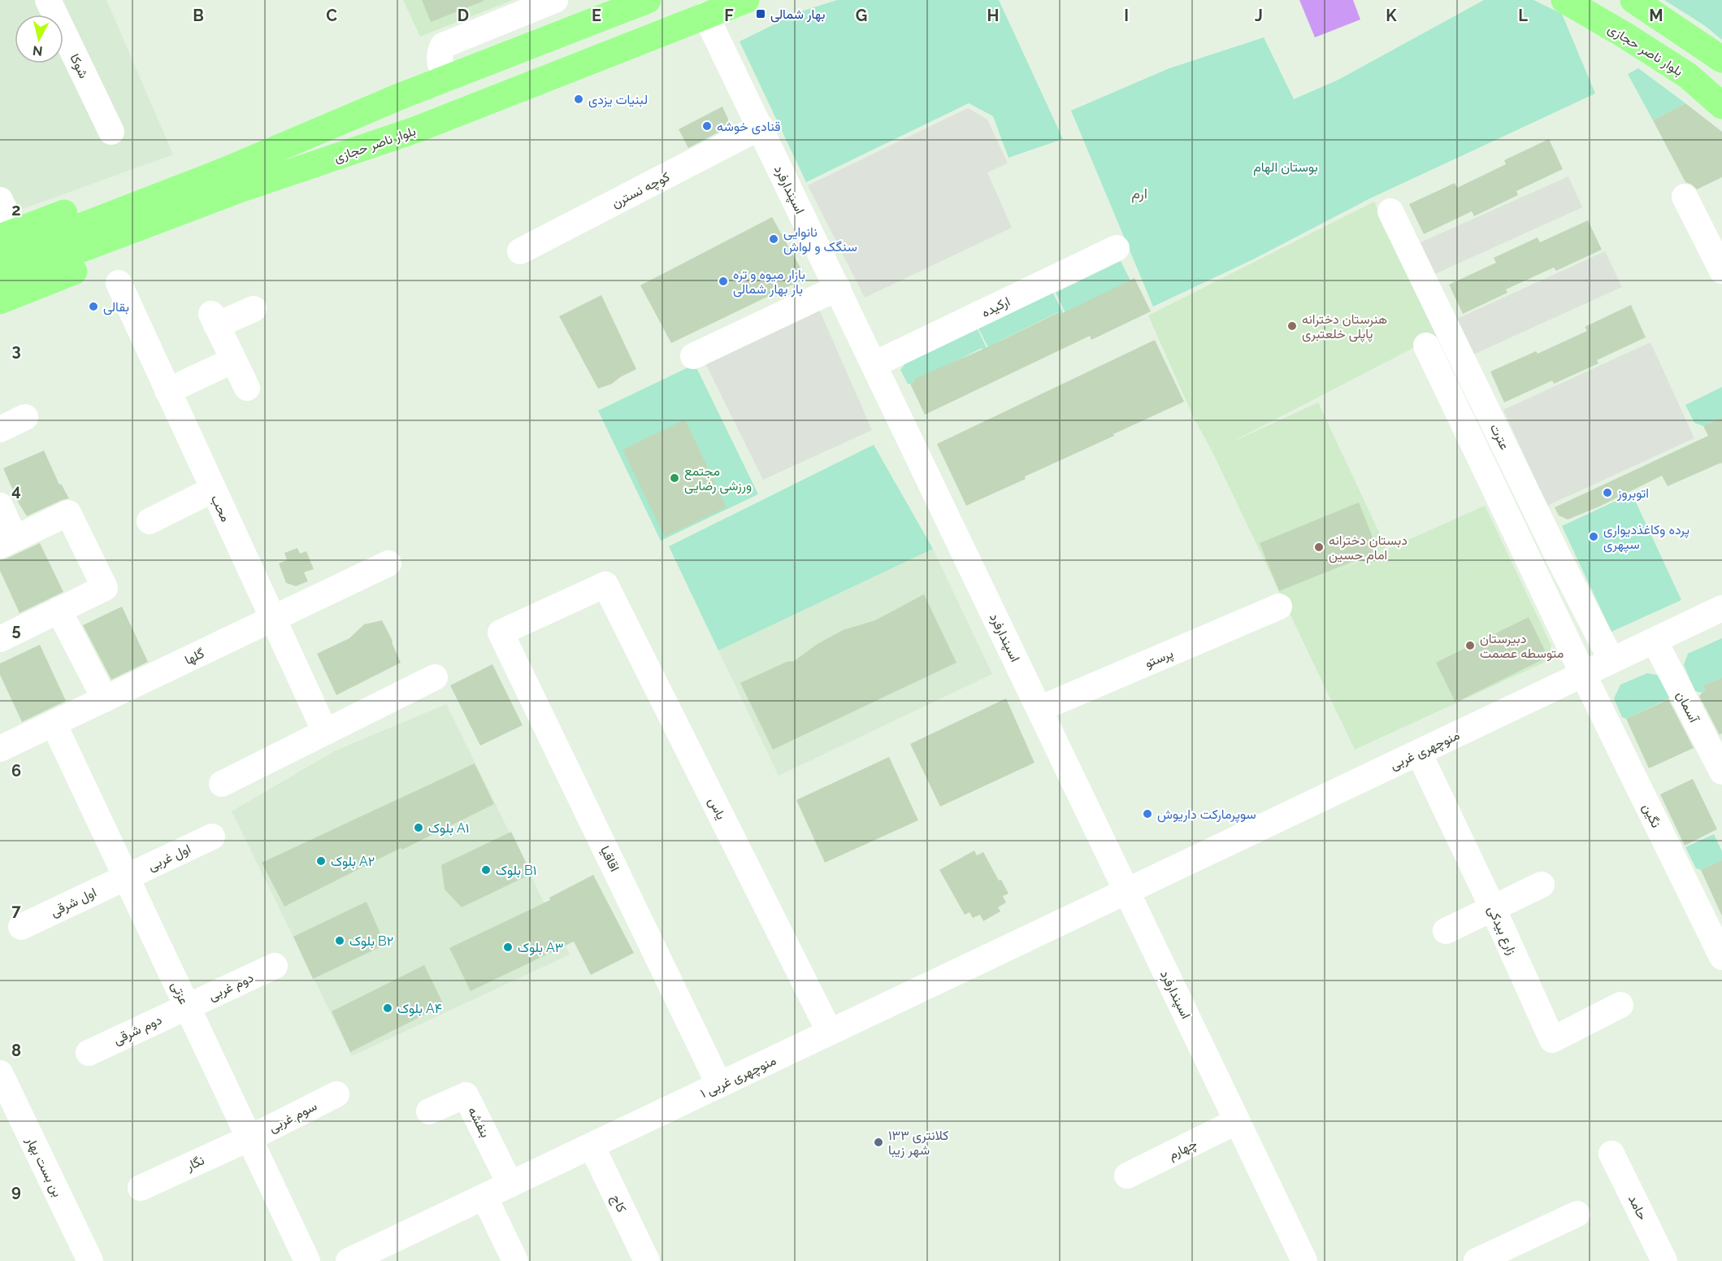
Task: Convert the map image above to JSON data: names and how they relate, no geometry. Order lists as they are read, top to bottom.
{
  "streets": {
    "main road": ["بلوار ناصر حجازی"],
    "street": [
      "شوکا",
      "کوچه نسترن",
      "اسپندارفرد",
      "ارکیده",
      "عترت",
      "محب",
      "گلها",
      "پرستو",
      "آسمان",
      "منوچهری غربی",
      "یاس",
      "نگین",
      "اول غربی",
      "اقاقیا",
      "اول شرقی",
      "زارع بیدکی",
      "دوم غربی",
      "عزتی",
      "دوم شرقی",
      "منوچهری غربی ۱",
      "سوم غربی",
      "بنفشه",
      "چهارم",
      "نگار",
      "بن بست بهار",
      "کاج",
      "حامد"
    ]
  },
  "crossings": [
    ["بلوار ناصر حجازی", "اسپندارفرد"],
    ["کوچه نسترن", "اسپندارفرد"],
    ["اسپندارفرد", "ارکیده"],
    ["اسپندارفرد", "پرستو"],
    ["اسپندارفرد", "منوچهری غربی"],
    ["اسپندارفرد", "منوچهری غربی ۱"],
    ["اسپندارفرد", "چهارم"],
    ["عترت", "منوچهری غربی"],
    ["محب", "گلها"],
    ["گلها", "عزتی"],
    ["آسمان", "منوچهری غربی"],
    ["منوچهری غربی", "نگین"],
    ["منوچهری غربی", "زارع بیدکی"],
    ["منوچهری غربی", "منوچهری غربی ۱"],
    ["یاس", "اقاقیا"],
    ["یاس", "منوچهری غربی ۱"],
    ["اول غربی", "اول شرقی"],
    ["اول غربی", "عزتی"],
    ["اقاقیا", "منوچهری غربی ۱"],
    ["اول شرقی", "عزتی"],
    ["دوم غربی", "عزتی"],
    ["دوم غربی", "دوم شرقی"],
    ["عزتی", "دوم شرقی"],
    ["عزتی", "سوم غربی"],
    ["عزتی", "نگار"],
    ["منوچهری غربی ۱", "بنفشه"],
    ["منوچهری غربی ۱", "کاج"],
    ["سوم غربی", "نگار"]
  ],
  "districts": ["ارم"],
  "parks": ["بوستان الهام"],
  "places": {
    "transit": ["بهار شمالی"],
    "other": [
      "لبنیات یزدی",
      "قنادی خوشه",
      "نانوایی سنگک و لواش",
      "بازار میوه و تره بار بهار شمالی",
      "بقالی",
      "هنرستان دخترانه پاپلی خلعتبری",
      "مجتمع ورزشی رضایی",
      "اتوبروز",
      "پرده وکاغذدیواری سپهری",
      "دبستان دخترانه امام حسین",
      "دبیرستان متوسطه عصمت",
      "سوپرمارکت داریوش",
      "بلوک A۱",
      "بلوک A۲",
      "بلوک B۱",
      "بلوک B۲",
      "بلوک A۳",
      "بلوک A۴",
      "کلانتری ۱۳۳ شهر زیبا"
    ]
  },
  "north": "bottom",
  "grid": {
    "columns": [
      "B",
      "C",
      "D",
      "E",
      "F",
      "G",
      "H",
      "I",
      "J",
      "K",
      "L",
      "M"
    ],
    "rows": [
      "2",
      "3",
      "4",
      "5",
      "6",
      "7",
      "8",
      "9"
    ]
  }
}
